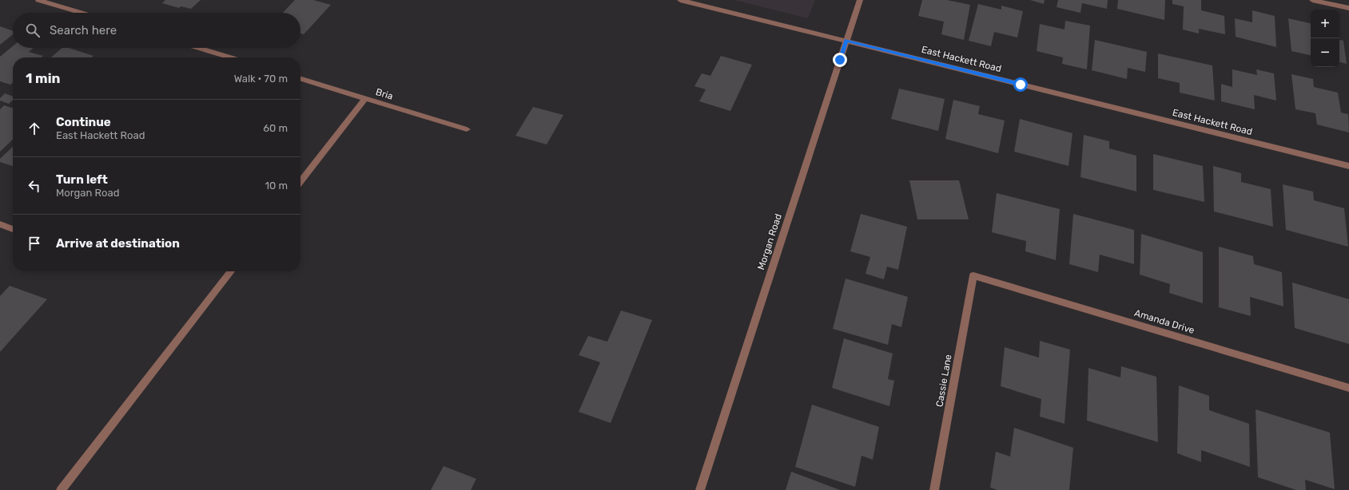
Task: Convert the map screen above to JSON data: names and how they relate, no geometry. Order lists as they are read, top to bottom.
{
  "streets": {
    "street": [
      "East Hackett Road",
      "Bria",
      "Morgan Road",
      "Amanda Drive",
      "Cassie Lane"
    ]
  },
  "crossings": [
    ["East Hackett Road", "Morgan Road"],
    ["Amanda Drive", "Cassie Lane"]
  ],
  "page": {
    "map_buttons": ["+", "−"],
    "search": "Search here",
    "heading": ["1 min", "Walk · 70 m"],
    "list": [
      ["Continue", "East Hackett Road", "60 m"],
      ["Turn left", "Morgan Road", "10 m"],
      "Arrive at destination"
    ]
  }
}
